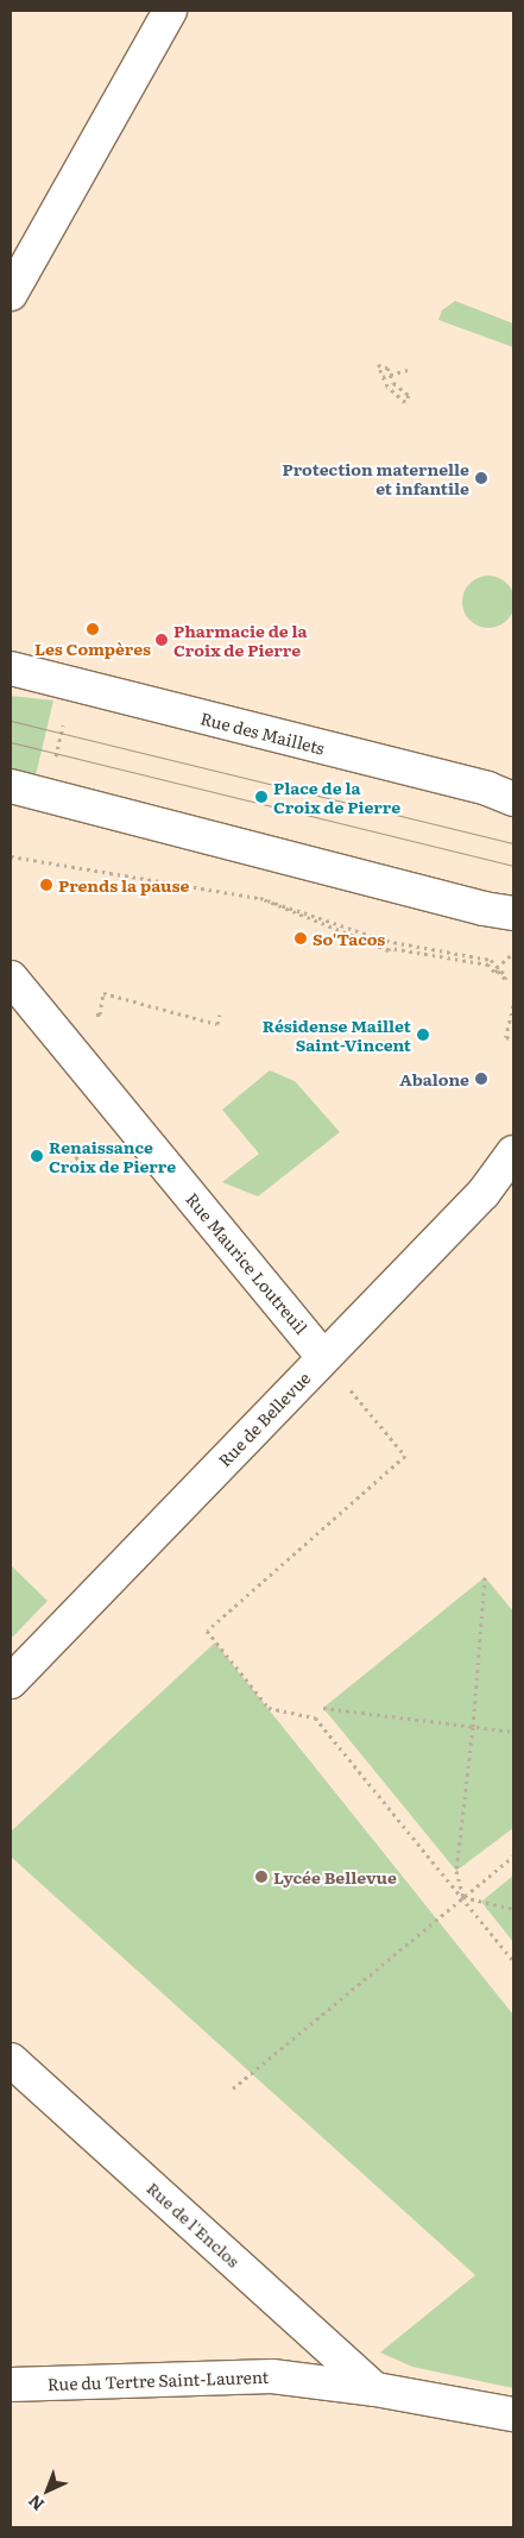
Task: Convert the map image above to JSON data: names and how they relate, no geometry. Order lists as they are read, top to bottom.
{
  "streets": {
    "street": [
      "Rue des Maillets",
      "Rue Maurice Loutreuil",
      "Rue de Bellevue",
      "Rue de l'Enclos",
      "Rue du Tertre Saint-Laurent"
    ]
  },
  "crossings": [
    ["Rue Maurice Loutreuil", "Rue de Bellevue"],
    ["Rue de l'Enclos", "Rue du Tertre Saint-Laurent"]
  ],
  "places": [
    "Protection maternelle et infantile",
    "Les Compères",
    "Pharmacie de la Croix de Pierre",
    "Place de la Croix de Pierre",
    "Prends la pause",
    "So'Tacos",
    "Résidense Maillet Saint-Vincent",
    "Abalone",
    "Renaissance Croix de Pierre",
    "Lycée Bellevue"
  ],
  "north": "bottom left"
}
